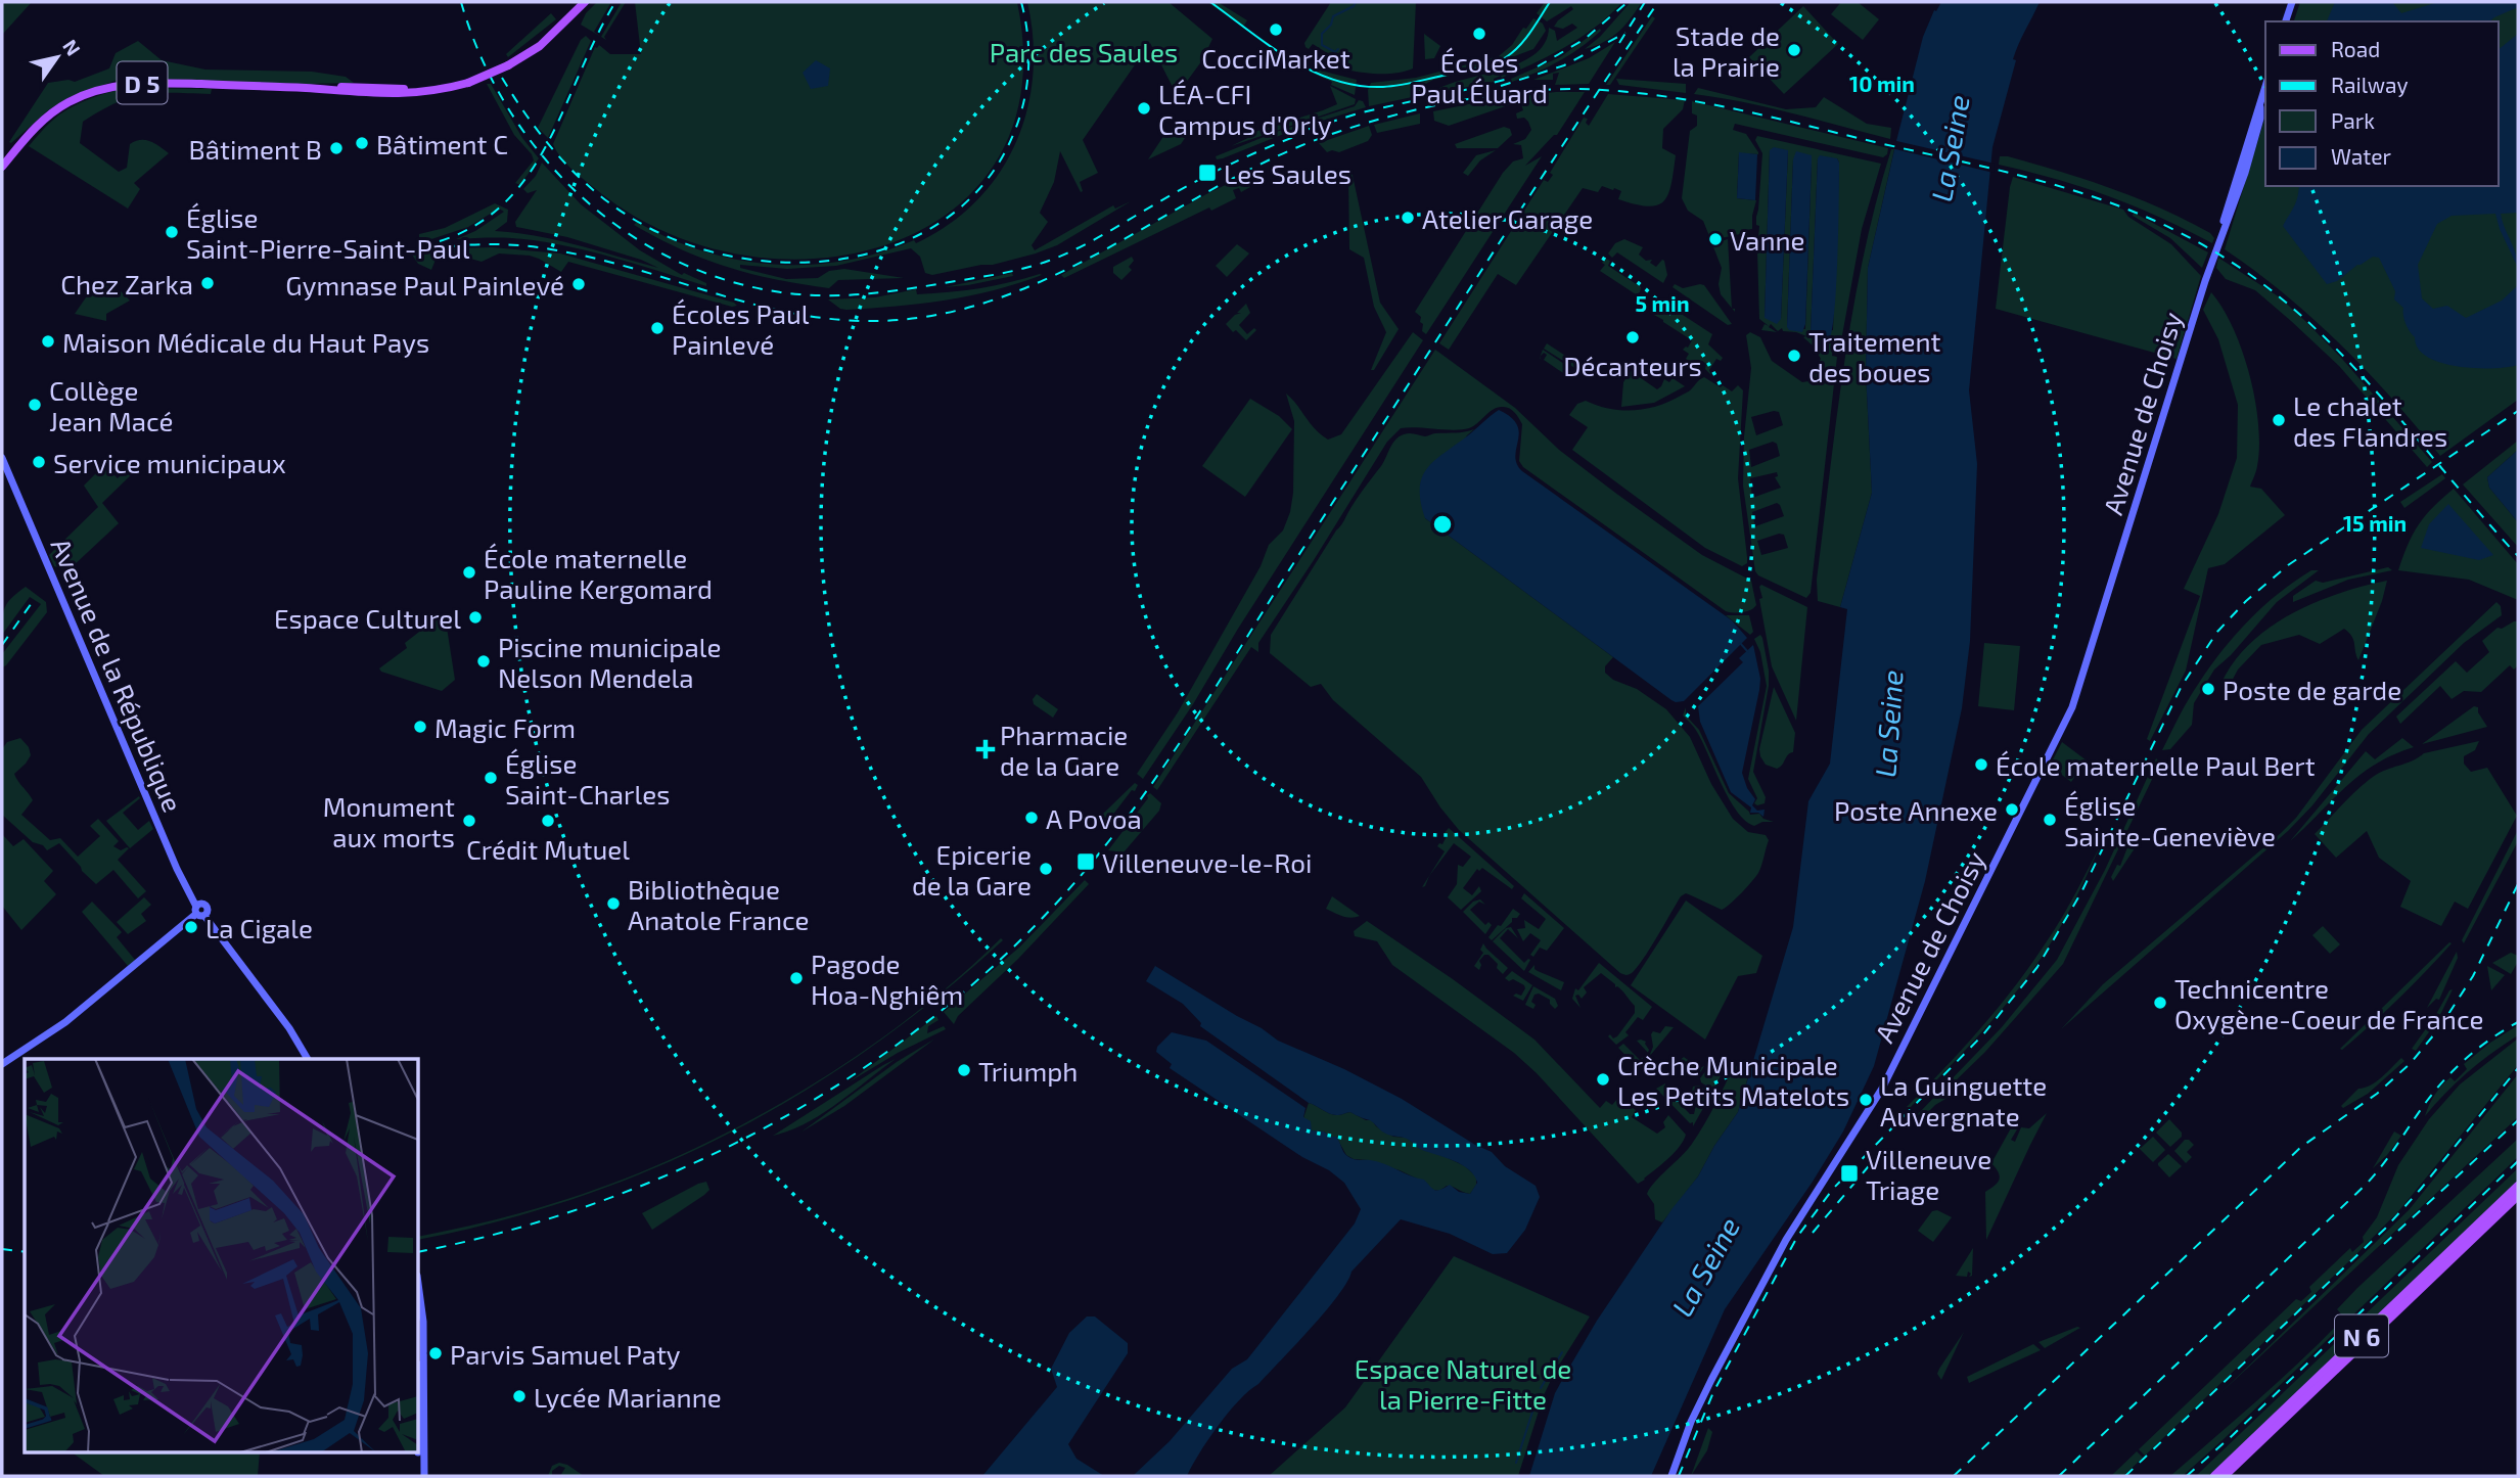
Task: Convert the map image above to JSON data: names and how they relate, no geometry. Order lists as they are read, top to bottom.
{
  "streets": {
    "main road": [
      "D 5",
      "Avenue de Choisy",
      "Avenue de la République",
      "N 6"
    ]
  },
  "water": ["La Seine"],
  "parks": ["Parc des Saules", "Espace Naturel de la Pierre-Fitte"],
  "places": {
    "other": [
      "CocciMarket",
      "Écoles Paul Éluard",
      "Stade de la Prairie",
      "LÉA-CFI Campus d'Orly",
      "Bâtiment C",
      "Bâtiment B",
      "Atelier Garage",
      "Église Saint-Pierre-Saint-Paul",
      "Vanne",
      "Chez Zarka",
      "Gymnase Paul Painlevé",
      "Écoles Paul Painlevé",
      "Décanteurs",
      "Maison Médicale du Haut Pays",
      "Traitement des boues",
      "Collège Jean Macé",
      "Le chalet des Flandres",
      "Service municipaux",
      "École maternelle Pauline Kergomard",
      "Espace Culturel",
      "Piscine municipale Nelson Mendela",
      "Poste de garde",
      "Magic Form",
      "École maternelle Paul Bert",
      "Église Saint-Charles",
      "Poste Annexe",
      "A Povoa",
      "Église Sainte-Geneviève",
      "Monument aux morts",
      "Crédit Mutuel",
      "Epicerie de la Gare",
      "Bibliothèque Anatole France",
      "La Cigale",
      "Pagode Hoa-Nghiêm",
      "Technicentre Oxygène-Coeur de France",
      "Triumph",
      "Crèche Municipale Les Petits Matelots",
      "La Guinguette Auvergnate",
      "Parvis Samuel Paty",
      "Lycée Marianne"
    ],
    "transit": ["Les Saules", "Villeneuve-le-Roi", "Villeneuve Triage"],
    "health": ["Pharmacie de la Gare"]
  },
  "legend": [
    "Road",
    "Railway",
    "Park",
    "Water"
  ],
  "north": "top right",
  "rings": ["10 min", "5 min", "15 min"]
}
